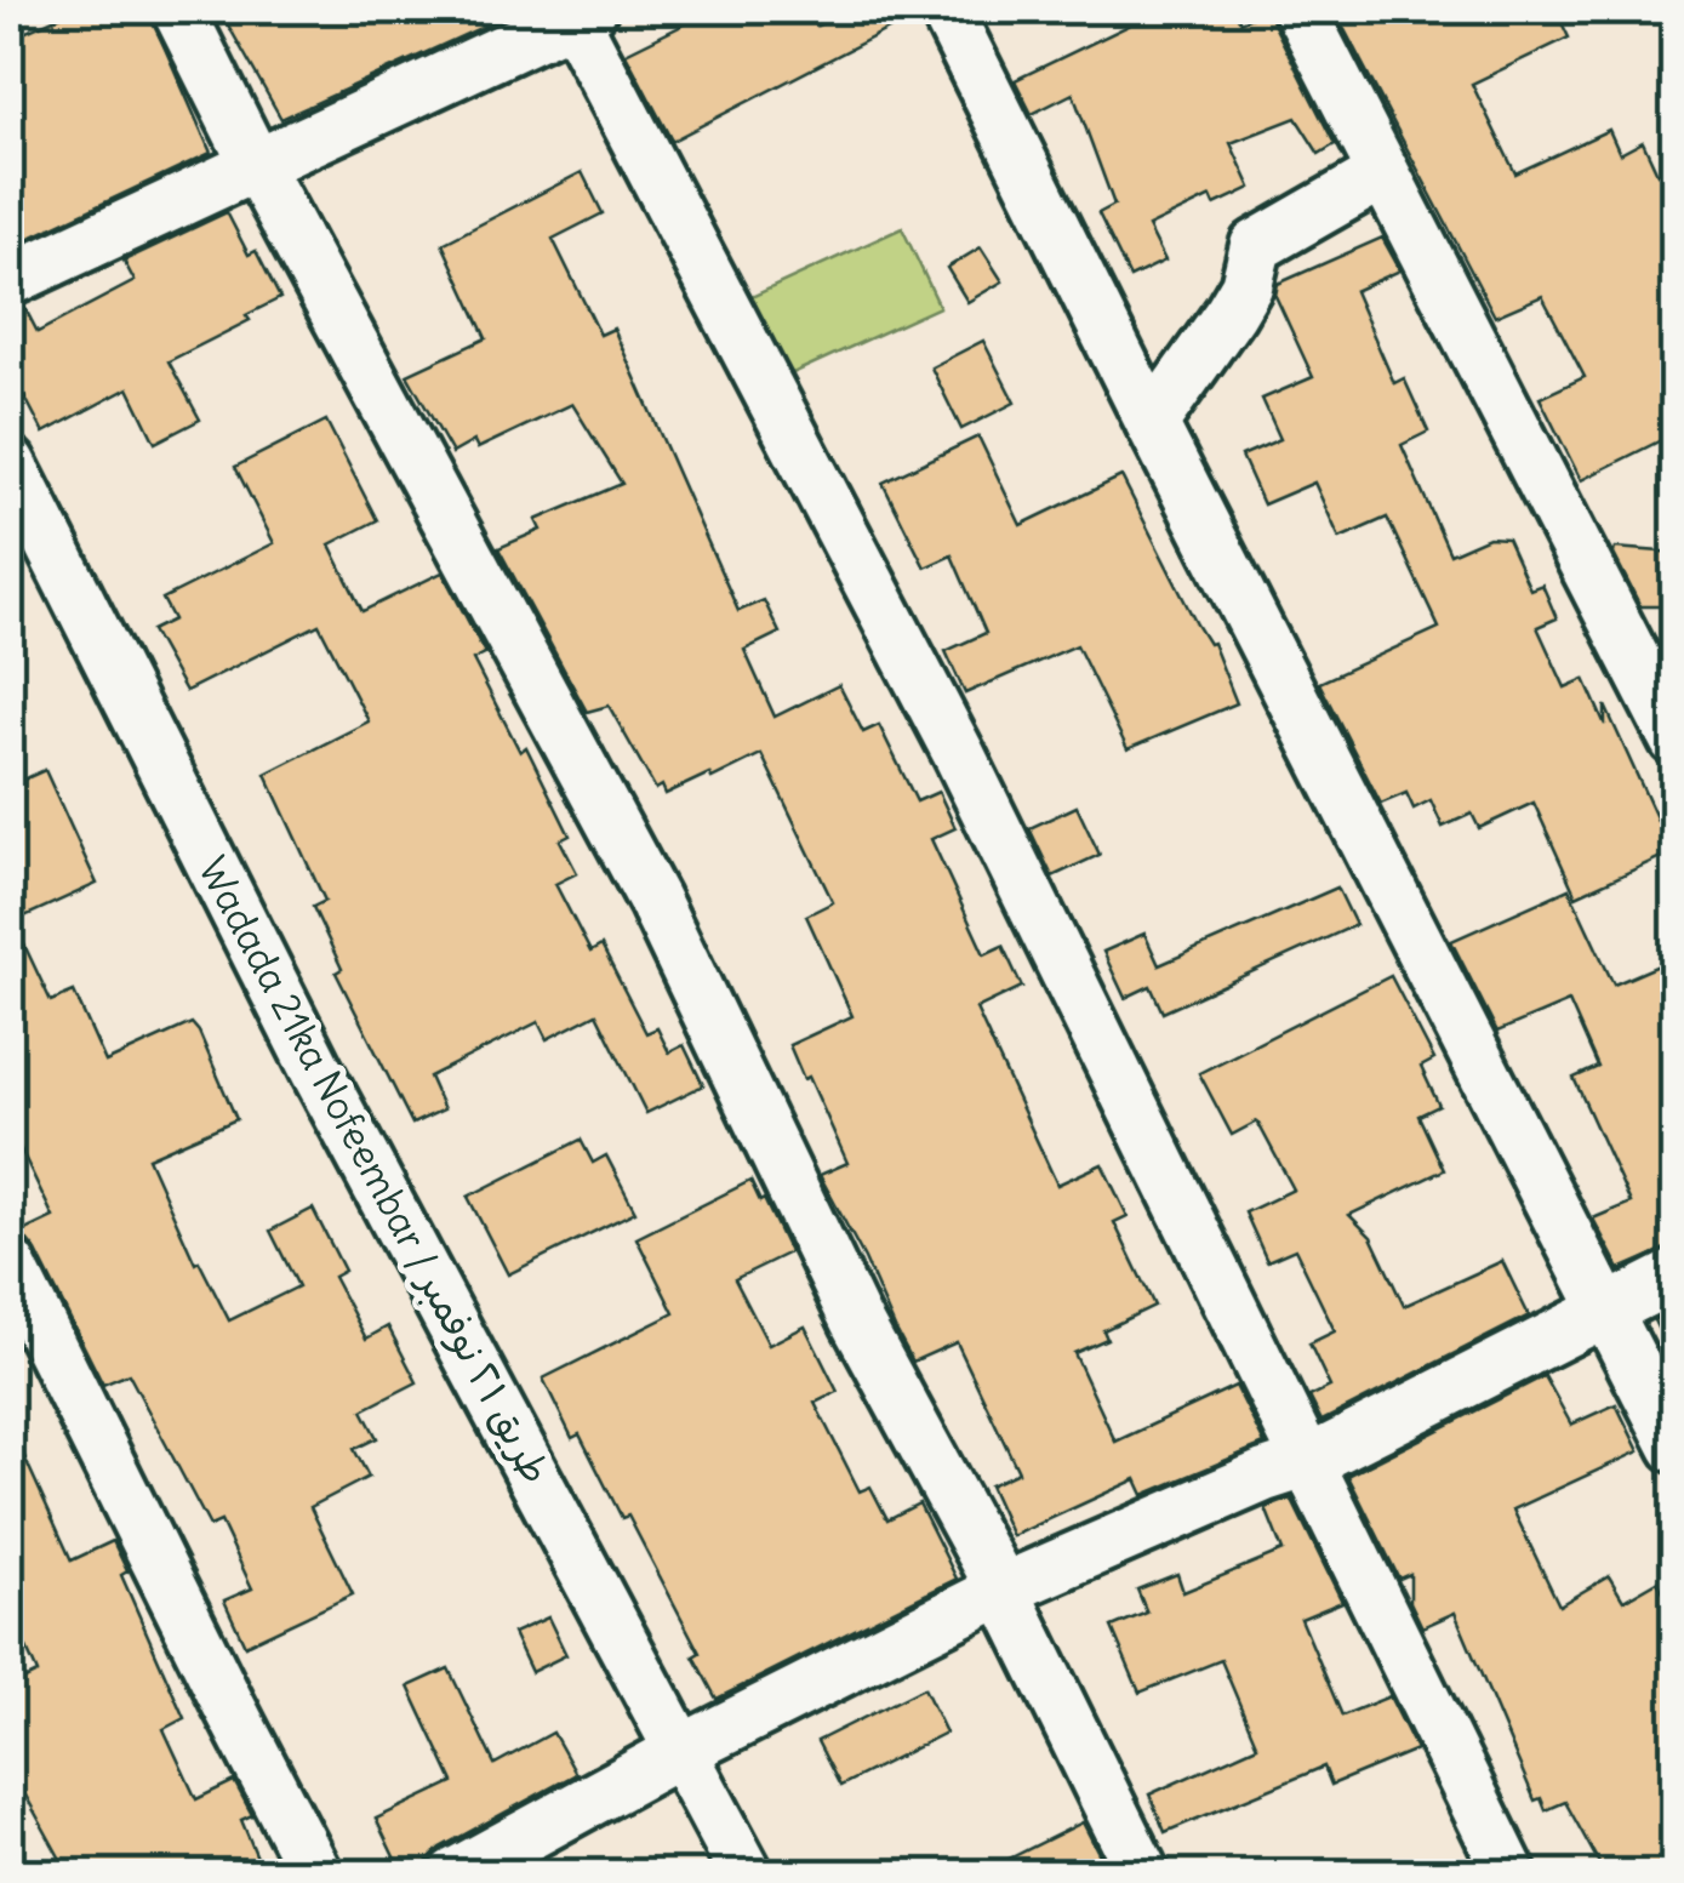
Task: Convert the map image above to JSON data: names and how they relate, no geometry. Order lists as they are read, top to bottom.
{
  "streets": {
    "street": ["Wadada 21ka Nofeembar / طريق ٢١ نوفمبر"]
  }
}
